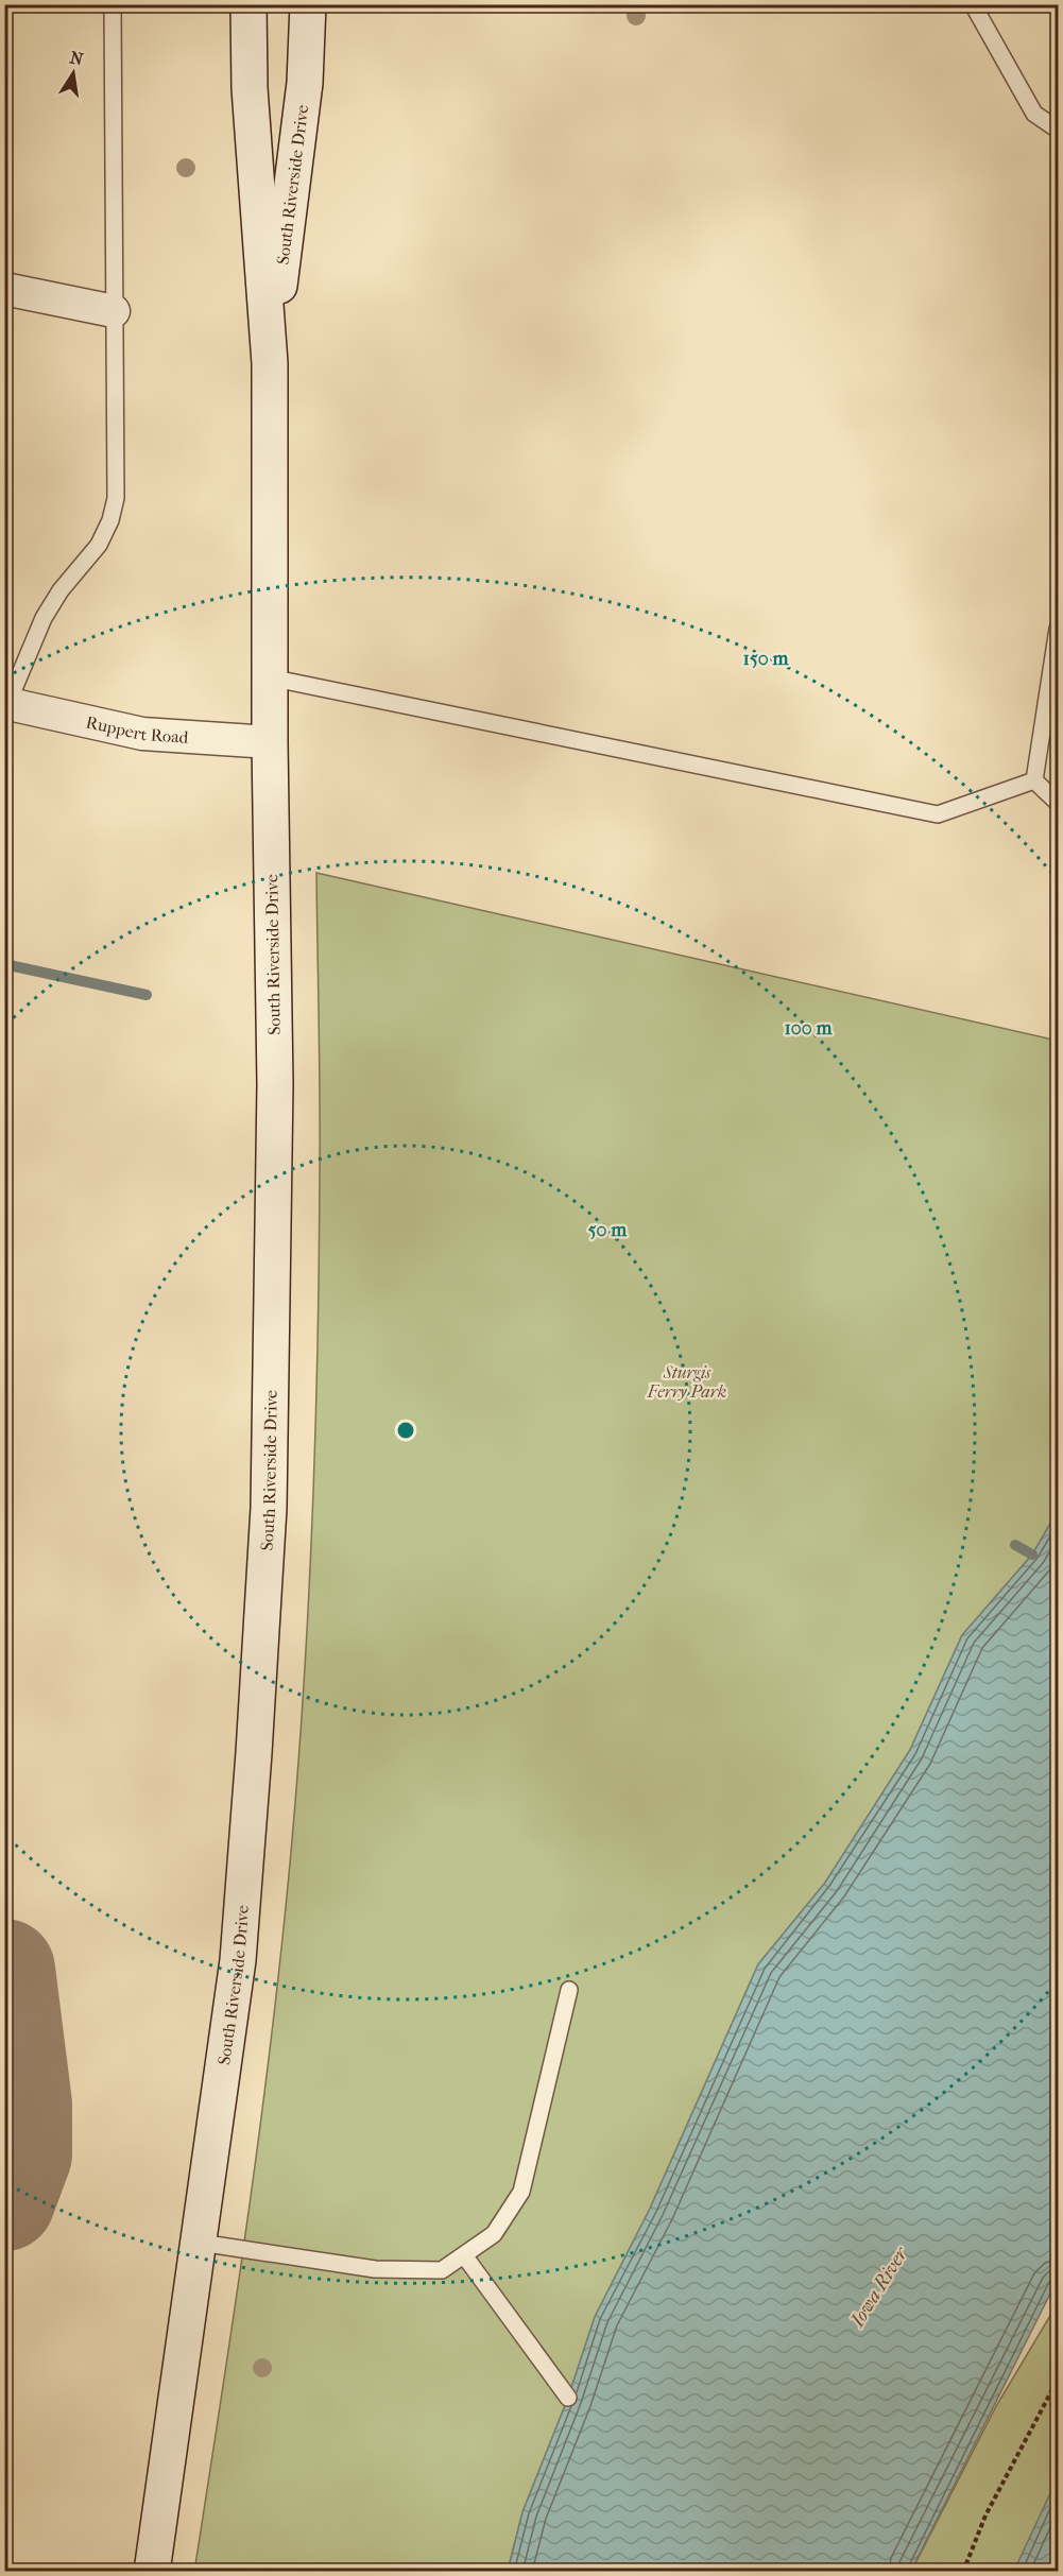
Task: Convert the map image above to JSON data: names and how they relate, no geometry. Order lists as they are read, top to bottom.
{
  "streets": {
    "main road": ["South Riverside Drive"],
    "street": ["Ruppert Road"]
  },
  "crossings": [
    ["South Riverside Drive", "Ruppert Road"]
  ],
  "water": ["Iowa River"],
  "parks": ["Sturgis Ferry Park"],
  "north": "top",
  "rings": ["150 m", "100 m", "50 m"]
}
